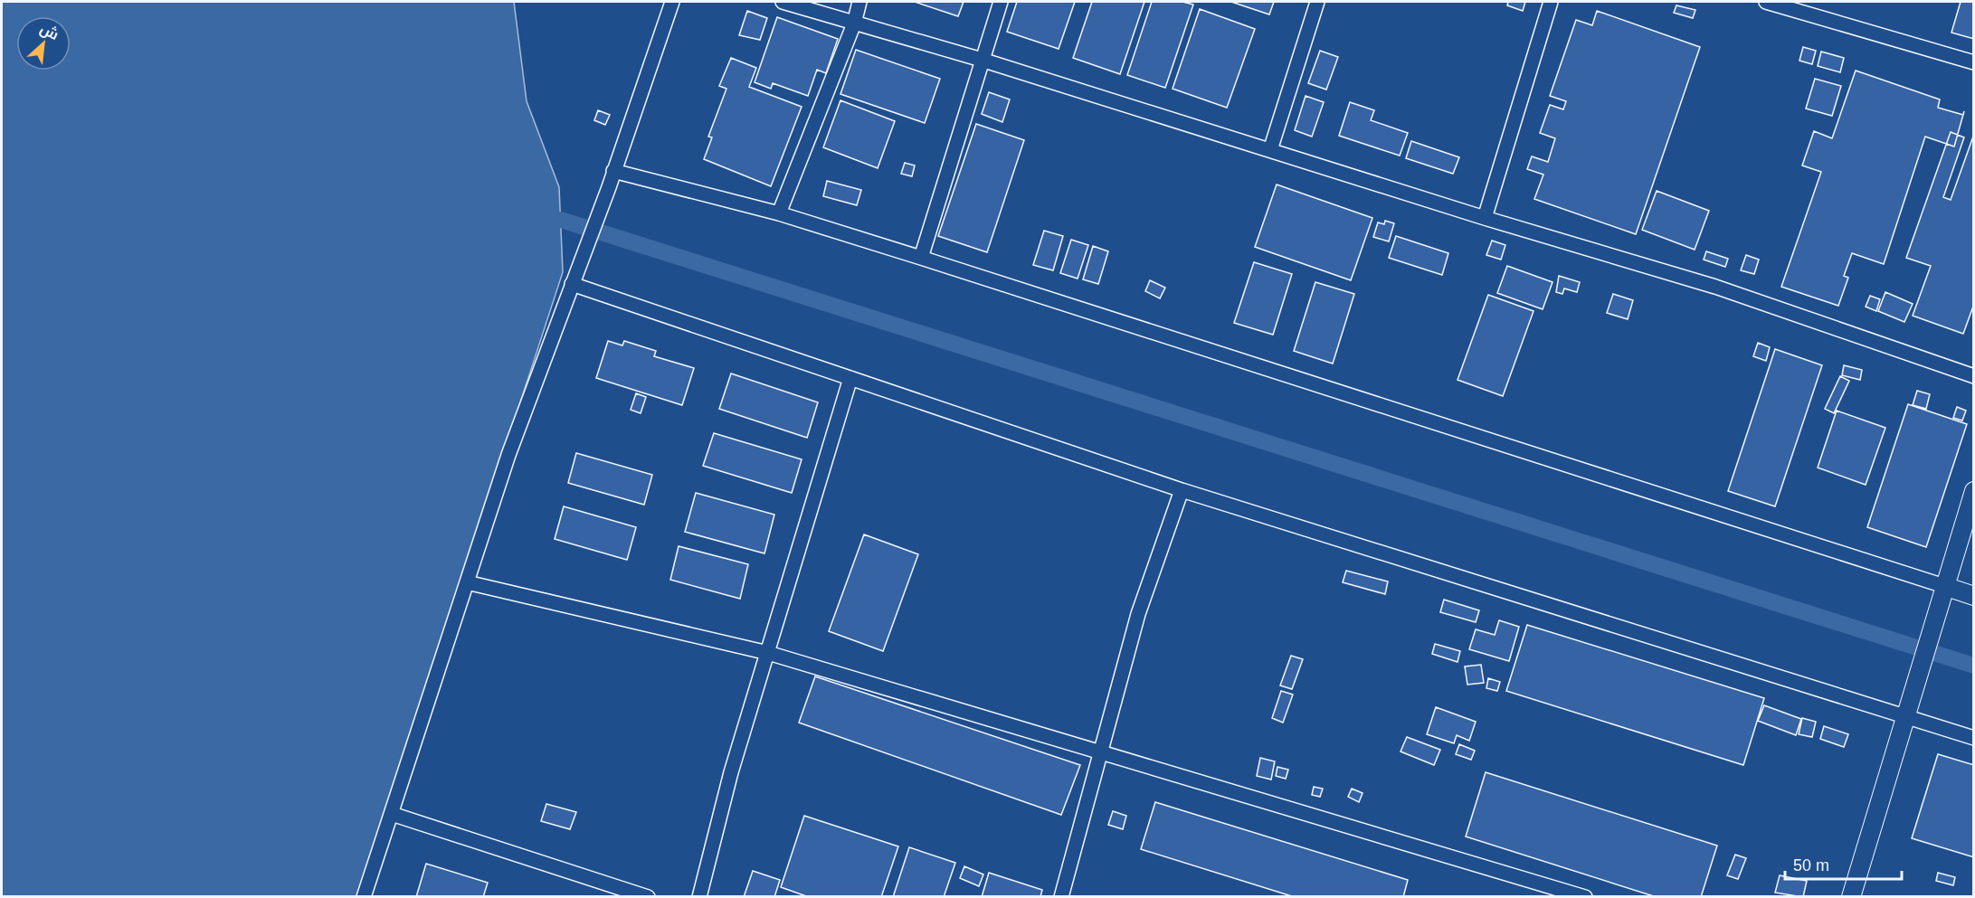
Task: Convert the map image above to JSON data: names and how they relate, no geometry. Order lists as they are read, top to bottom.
{
  "scale_bar": "50 m",
  "north": "top right"
}
